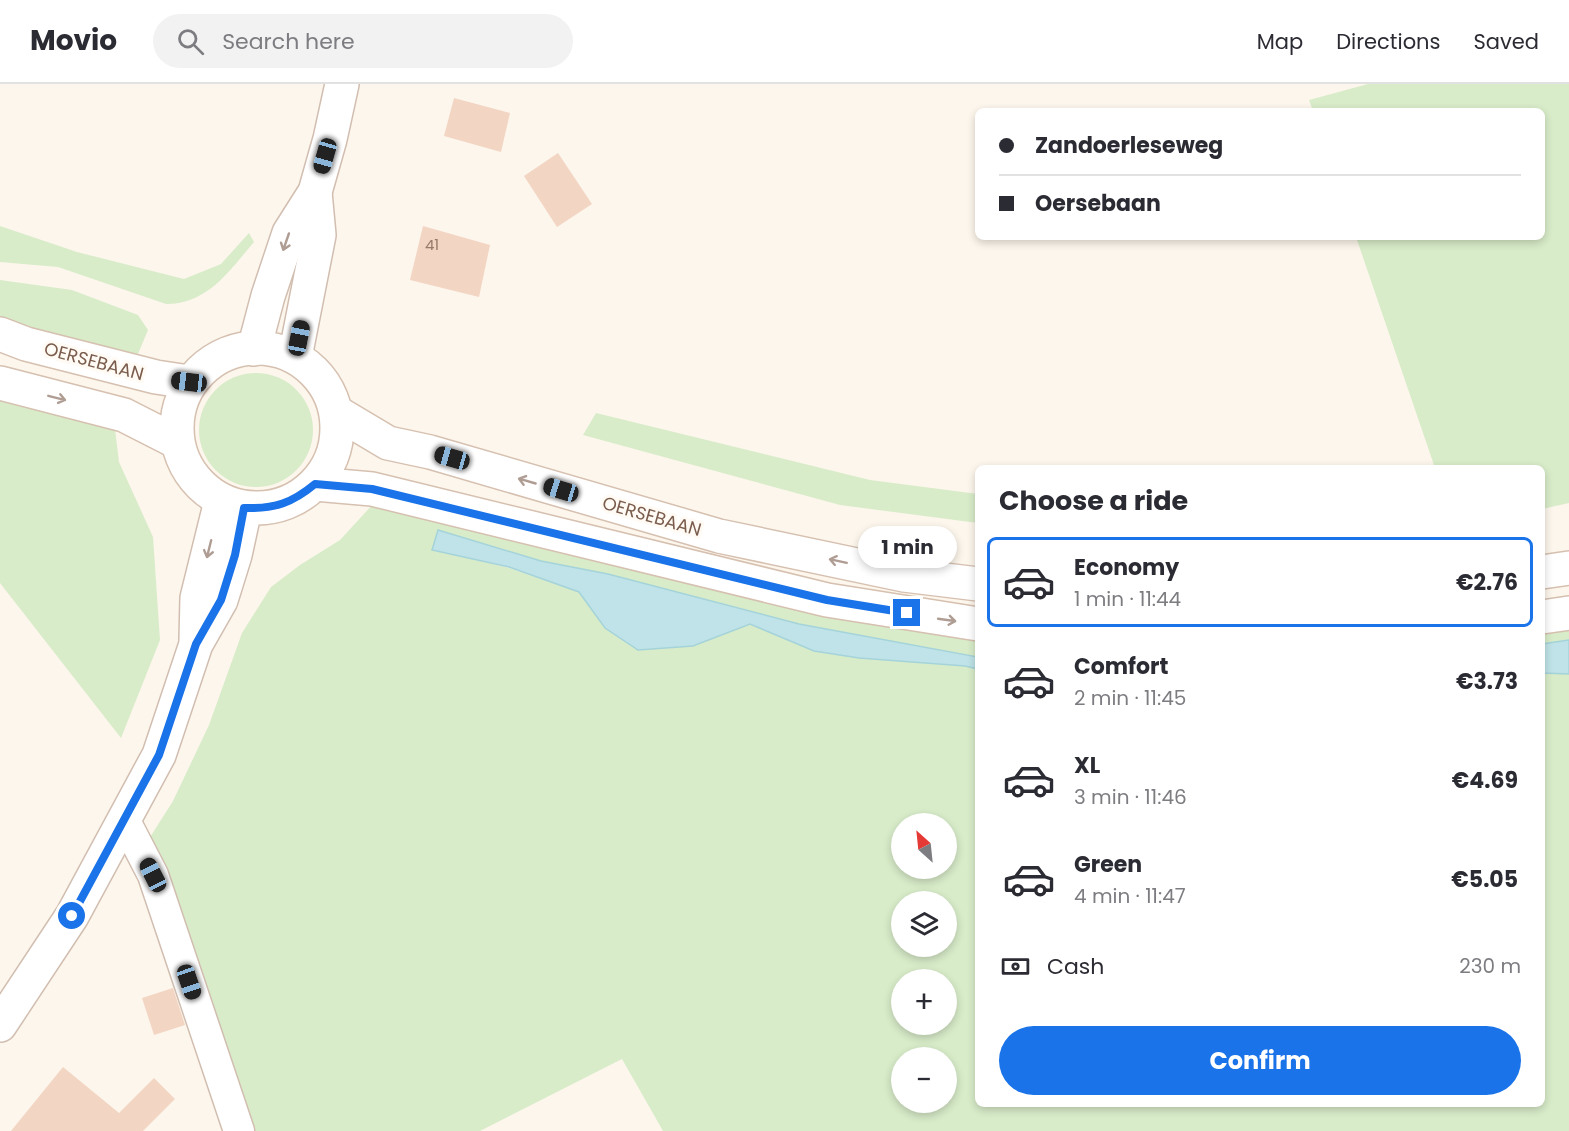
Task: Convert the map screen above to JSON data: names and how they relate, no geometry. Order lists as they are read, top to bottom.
{
  "streets": {
    "main road": ["OERSEBAAN"]
  },
  "house_numbers": ["41"],
  "north": "top left",
  "page": {
    "header": "Movio",
    "search": "Search here",
    "nav": ["Map", "Directions", "Saved"],
    "banner": ["Zandoerleseweg", "Oersebaan"],
    "heading": "Choose a ride",
    "bubble": "1 min",
    "list": [
      {
        "name": "Economy",
        "note": "1 min · 11:44",
        "value": "€2.76"
      },
      {
        "name": "Comfort",
        "note": "2 min · 11:45",
        "value": "€3.73"
      },
      {
        "name": "XL",
        "note": "3 min · 11:46",
        "value": "€4.69"
      },
      {
        "name": "Green",
        "note": "4 min · 11:47",
        "value": "€5.05"
      }
    ],
    "map_buttons": ["+", "−"],
    "pay": ["Cash", "230 m"],
    "buttons": "Confirm"
  }
}
